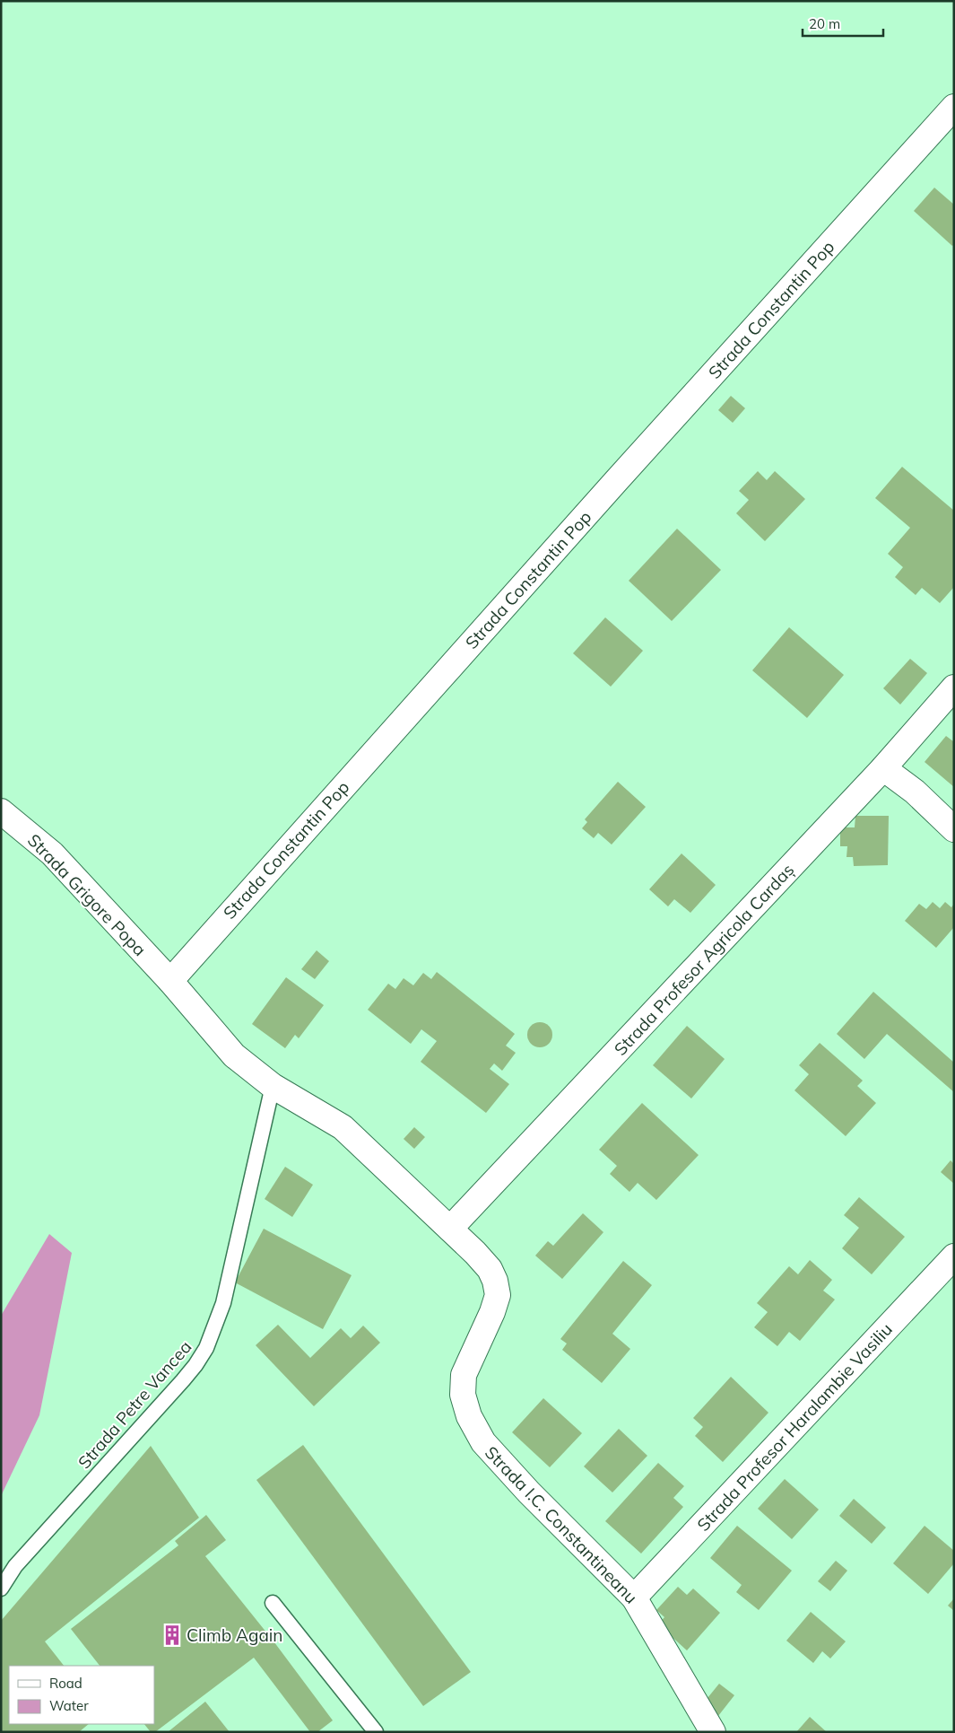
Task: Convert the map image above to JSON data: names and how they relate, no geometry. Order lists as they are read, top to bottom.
{
  "streets": {
    "street": [
      "Strada Constantin Pop",
      "Strada Grigore Popa",
      "Strada Profesor Agricola Cardaș",
      "Strada Profesor Haralambie Vasiliu",
      "Strada I.C. Constantineanu"
    ],
    "lane": ["Strada Petre Vancea"]
  },
  "crossings": [
    ["Strada Constantin Pop", "Strada Grigore Popa"],
    ["Strada Constantin Pop", "Strada I.C. Constantineanu"],
    ["Strada Grigore Popa", "Strada I.C. Constantineanu"],
    ["Strada Profesor Agricola Cardaș", "Strada I.C. Constantineanu"],
    ["Strada Petre Vancea", "Strada I.C. Constantineanu"],
    ["Strada Profesor Haralambie Vasiliu", "Strada I.C. Constantineanu"]
  ],
  "places": {
    "building": ["Climb Again"]
  },
  "legend": ["Road", "Water"],
  "scale_bar": "20 m"
}
